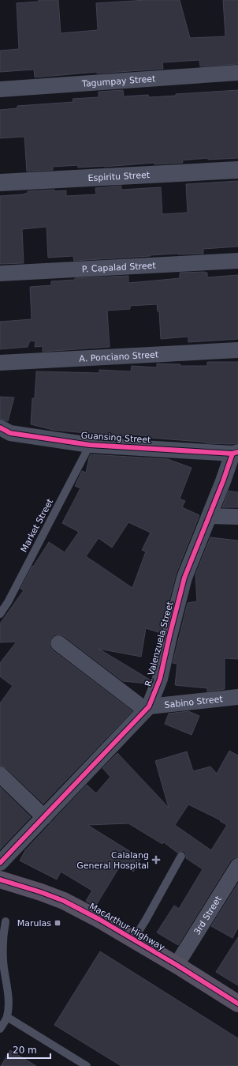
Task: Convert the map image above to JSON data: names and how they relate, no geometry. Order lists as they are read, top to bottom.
{
  "streets": {
    "highway": ["MacArthur Highway"],
    "street": [
      "Tagumpay Street",
      "Espiritu Street",
      "P. Capalad Street",
      "A. Ponciano Street",
      "Guansing Street",
      "R. Valenzuela Street",
      "Sabino Street",
      "3rd Street"
    ],
    "lane": ["Market Street"]
  },
  "crossings": [
    ["Guansing Street", "Market Street"],
    ["Guansing Street", "R. Valenzuela Street"],
    ["R. Valenzuela Street", "Sabino Street"],
    ["3rd Street", "MacArthur Highway"]
  ],
  "places": {
    "health": ["Calalang General Hospital"],
    "transit": ["Marulas"]
  },
  "scale_bar": "20 m"
}
